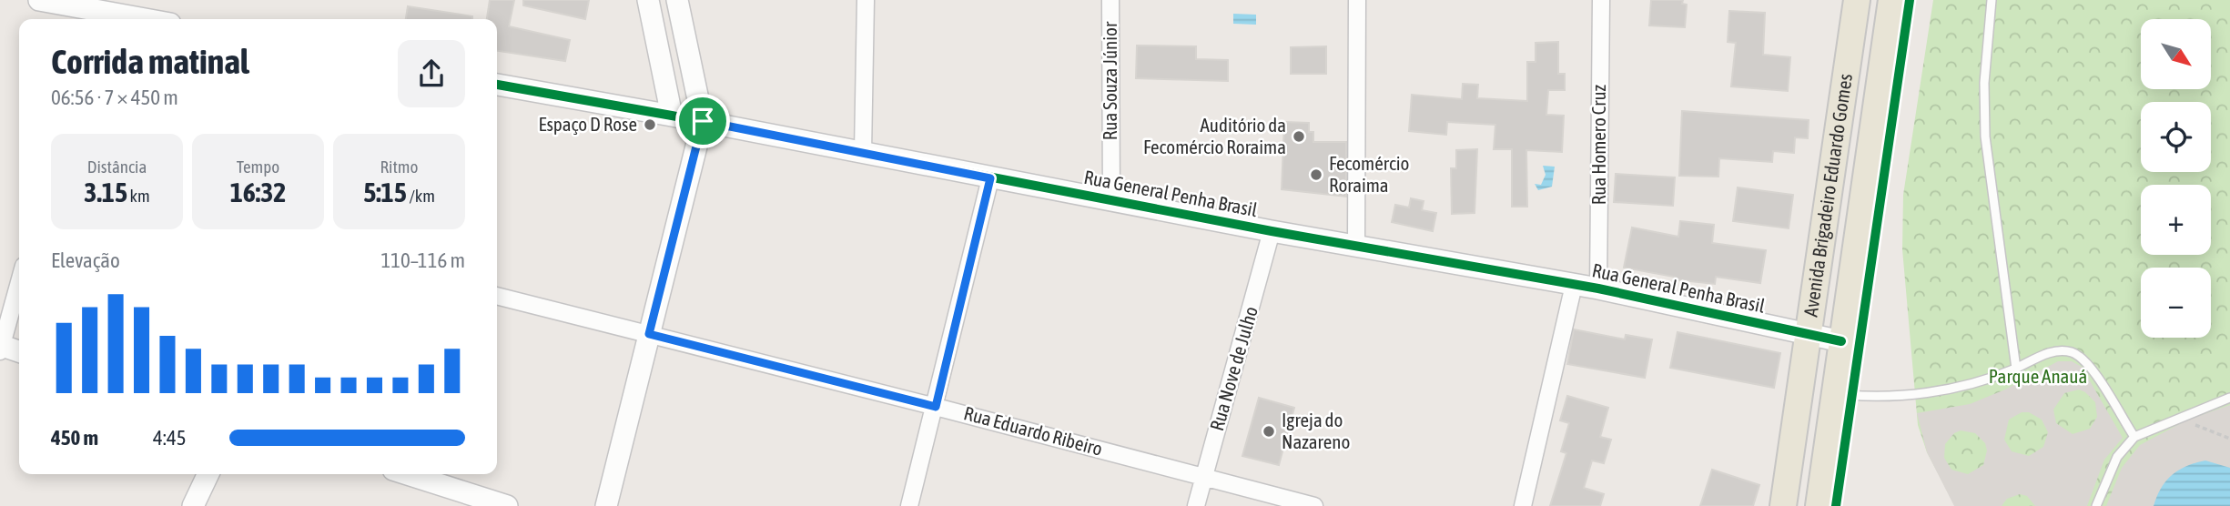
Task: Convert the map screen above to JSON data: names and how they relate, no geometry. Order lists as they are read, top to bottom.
{
  "streets": {
    "main road": ["Avenida Brigadeiro Eduardo Gomes"],
    "street": [
      "Rua Souza Júnior",
      "Rua Homero Cruz",
      "Rua General Penha Brasil",
      "Rua Nove de Julho",
      "Rua Eduardo Ribeiro"
    ]
  },
  "crossings": [
    ["Rua Souza Júnior", "Rua General Penha Brasil"],
    ["Rua Homero Cruz", "Rua General Penha Brasil"],
    ["Rua General Penha Brasil", "Avenida Brigadeiro Eduardo Gomes"],
    ["Rua General Penha Brasil", "Rua Nove de Julho"],
    ["Rua Nove de Julho", "Rua Eduardo Ribeiro"]
  ],
  "parks": ["Parque Anauá"],
  "places": [
    "Espaço D Rose",
    "Auditório da Fecomércio Roraima",
    "Fecomércio Roraima",
    "Igreja do Nazareno"
  ],
  "north": "bottom right",
  "page": {
    "map_buttons": ["+", "−"],
    "heading": ["Corrida matinal", "06:56 · 7 × 450 m"],
    "stats": [
      ["Distância", "3.15 km"],
      ["Tempo", "16:32"],
      ["Ritmo", "5:15 /km"]
    ],
    "chart": ["Elevação", "110–116 m"],
    "list": [
      {
        "name": "450 m",
        "note": "4:45"
      }
    ]
  }
}
